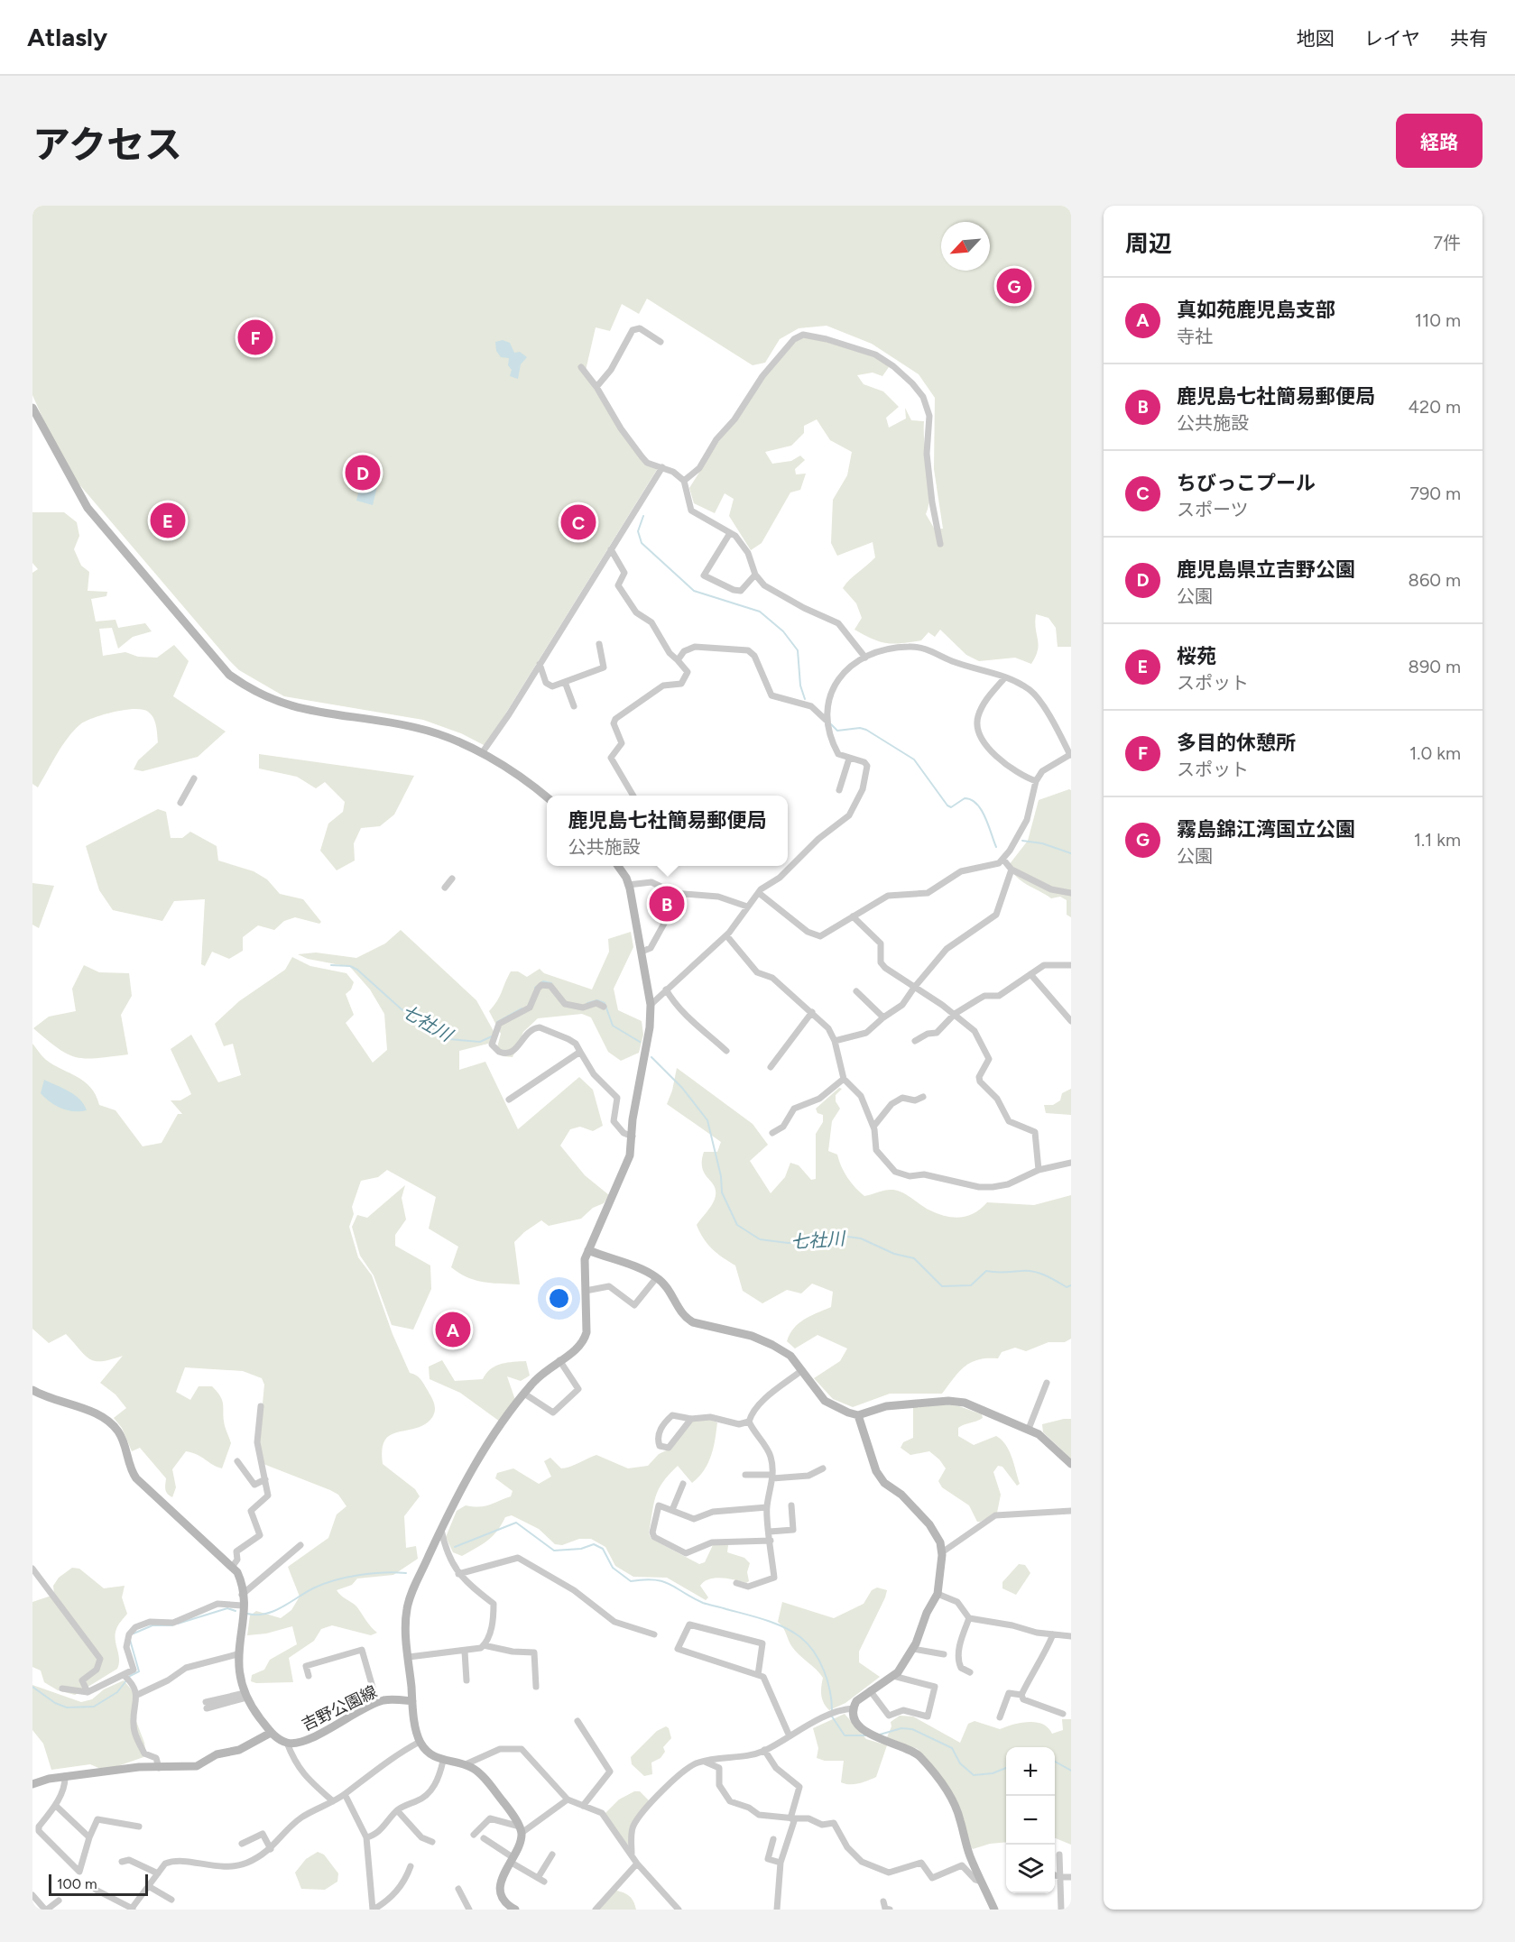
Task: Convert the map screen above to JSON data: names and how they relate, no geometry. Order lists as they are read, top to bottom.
{
  "streets": {
    "street": ["吉野公園線"]
  },
  "water": ["七社川"],
  "scale_bar": "100 m",
  "north": "bottom left",
  "page": {
    "header": "Atlasly",
    "nav": ["地図", "レイヤ", "共有"],
    "title": "アクセス",
    "buttons": "経路",
    "heading": ["周辺", "7件"],
    "pins": [
      "G",
      "F",
      "D",
      "E",
      "C",
      "B",
      "A"
    ],
    "list": [
      {
        "mark": "A",
        "name": "真如苑鹿児島支部",
        "note": "寺社",
        "value": "110 m"
      },
      {
        "mark": "B",
        "name": "鹿児島七社簡易郵便局",
        "note": "公共施設",
        "value": "420 m"
      },
      {
        "mark": "C",
        "name": "ちびっこプール",
        "note": "スポーツ",
        "value": "790 m"
      },
      {
        "mark": "D",
        "name": "鹿児島県立吉野公園",
        "note": "公園",
        "value": "860 m"
      },
      {
        "mark": "E",
        "name": "桜苑",
        "note": "スポット",
        "value": "890 m"
      },
      {
        "mark": "F",
        "name": "多目的休憩所",
        "note": "スポット",
        "value": "1.0 km"
      },
      {
        "mark": "G",
        "name": "霧島錦江湾国立公園",
        "note": "公園",
        "value": "1.1 km"
      }
    ],
    "popup": ["鹿児島七社簡易郵便局", "公共施設"],
    "map_buttons": ["+", "−"],
    "scale": "100 m"
  }
}
